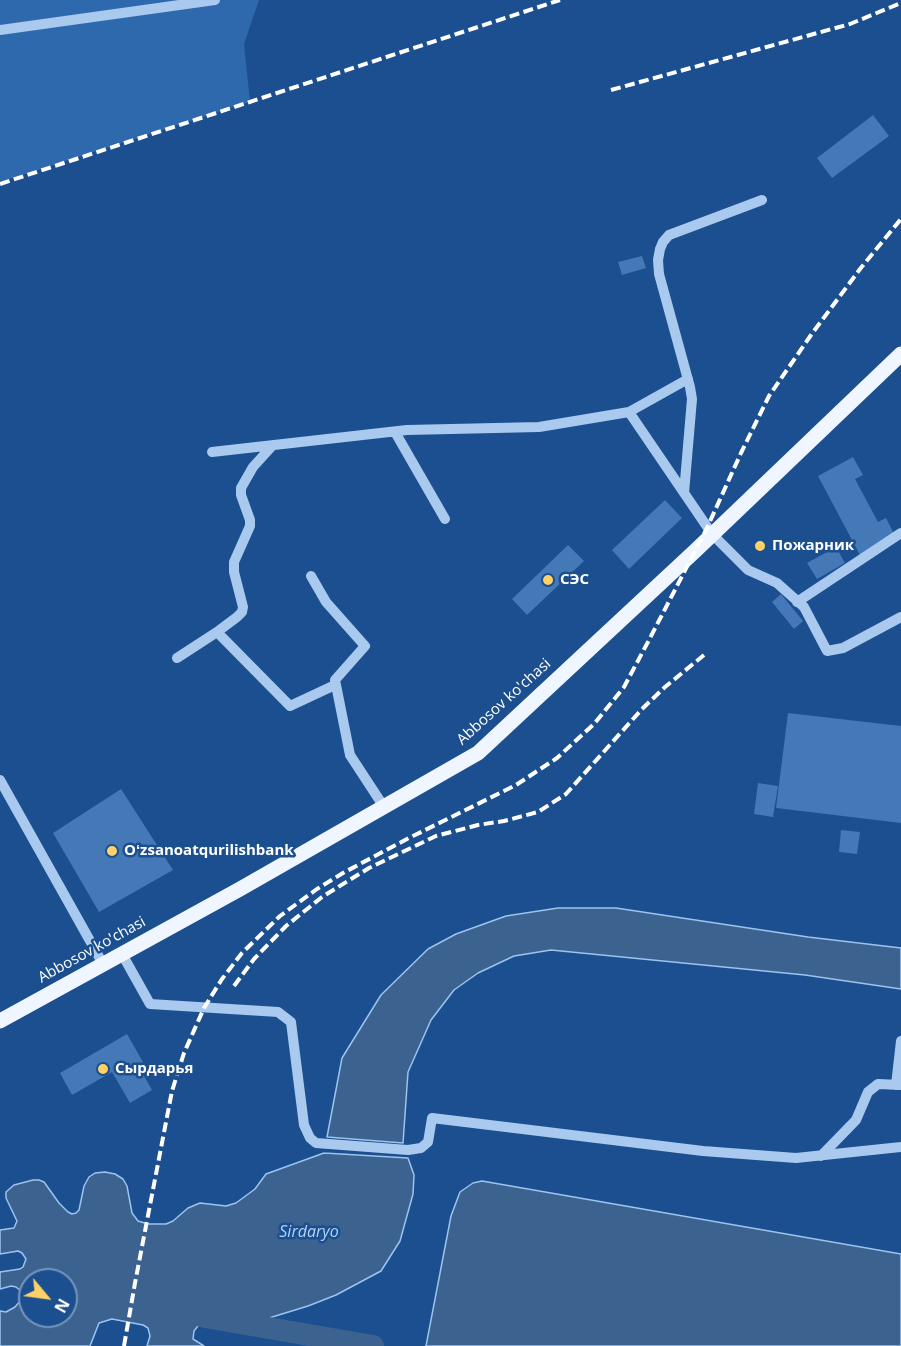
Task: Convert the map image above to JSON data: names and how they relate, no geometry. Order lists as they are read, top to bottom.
{
  "streets": {
    "main road": ["Abbosov ko'chasi"]
  },
  "water": ["Sirdaryo"],
  "places": [
    "Пожарник",
    "СЭС",
    "Oʻzsanoatqurilishbank",
    "Сырдарья"
  ],
  "north": "bottom right"
}
